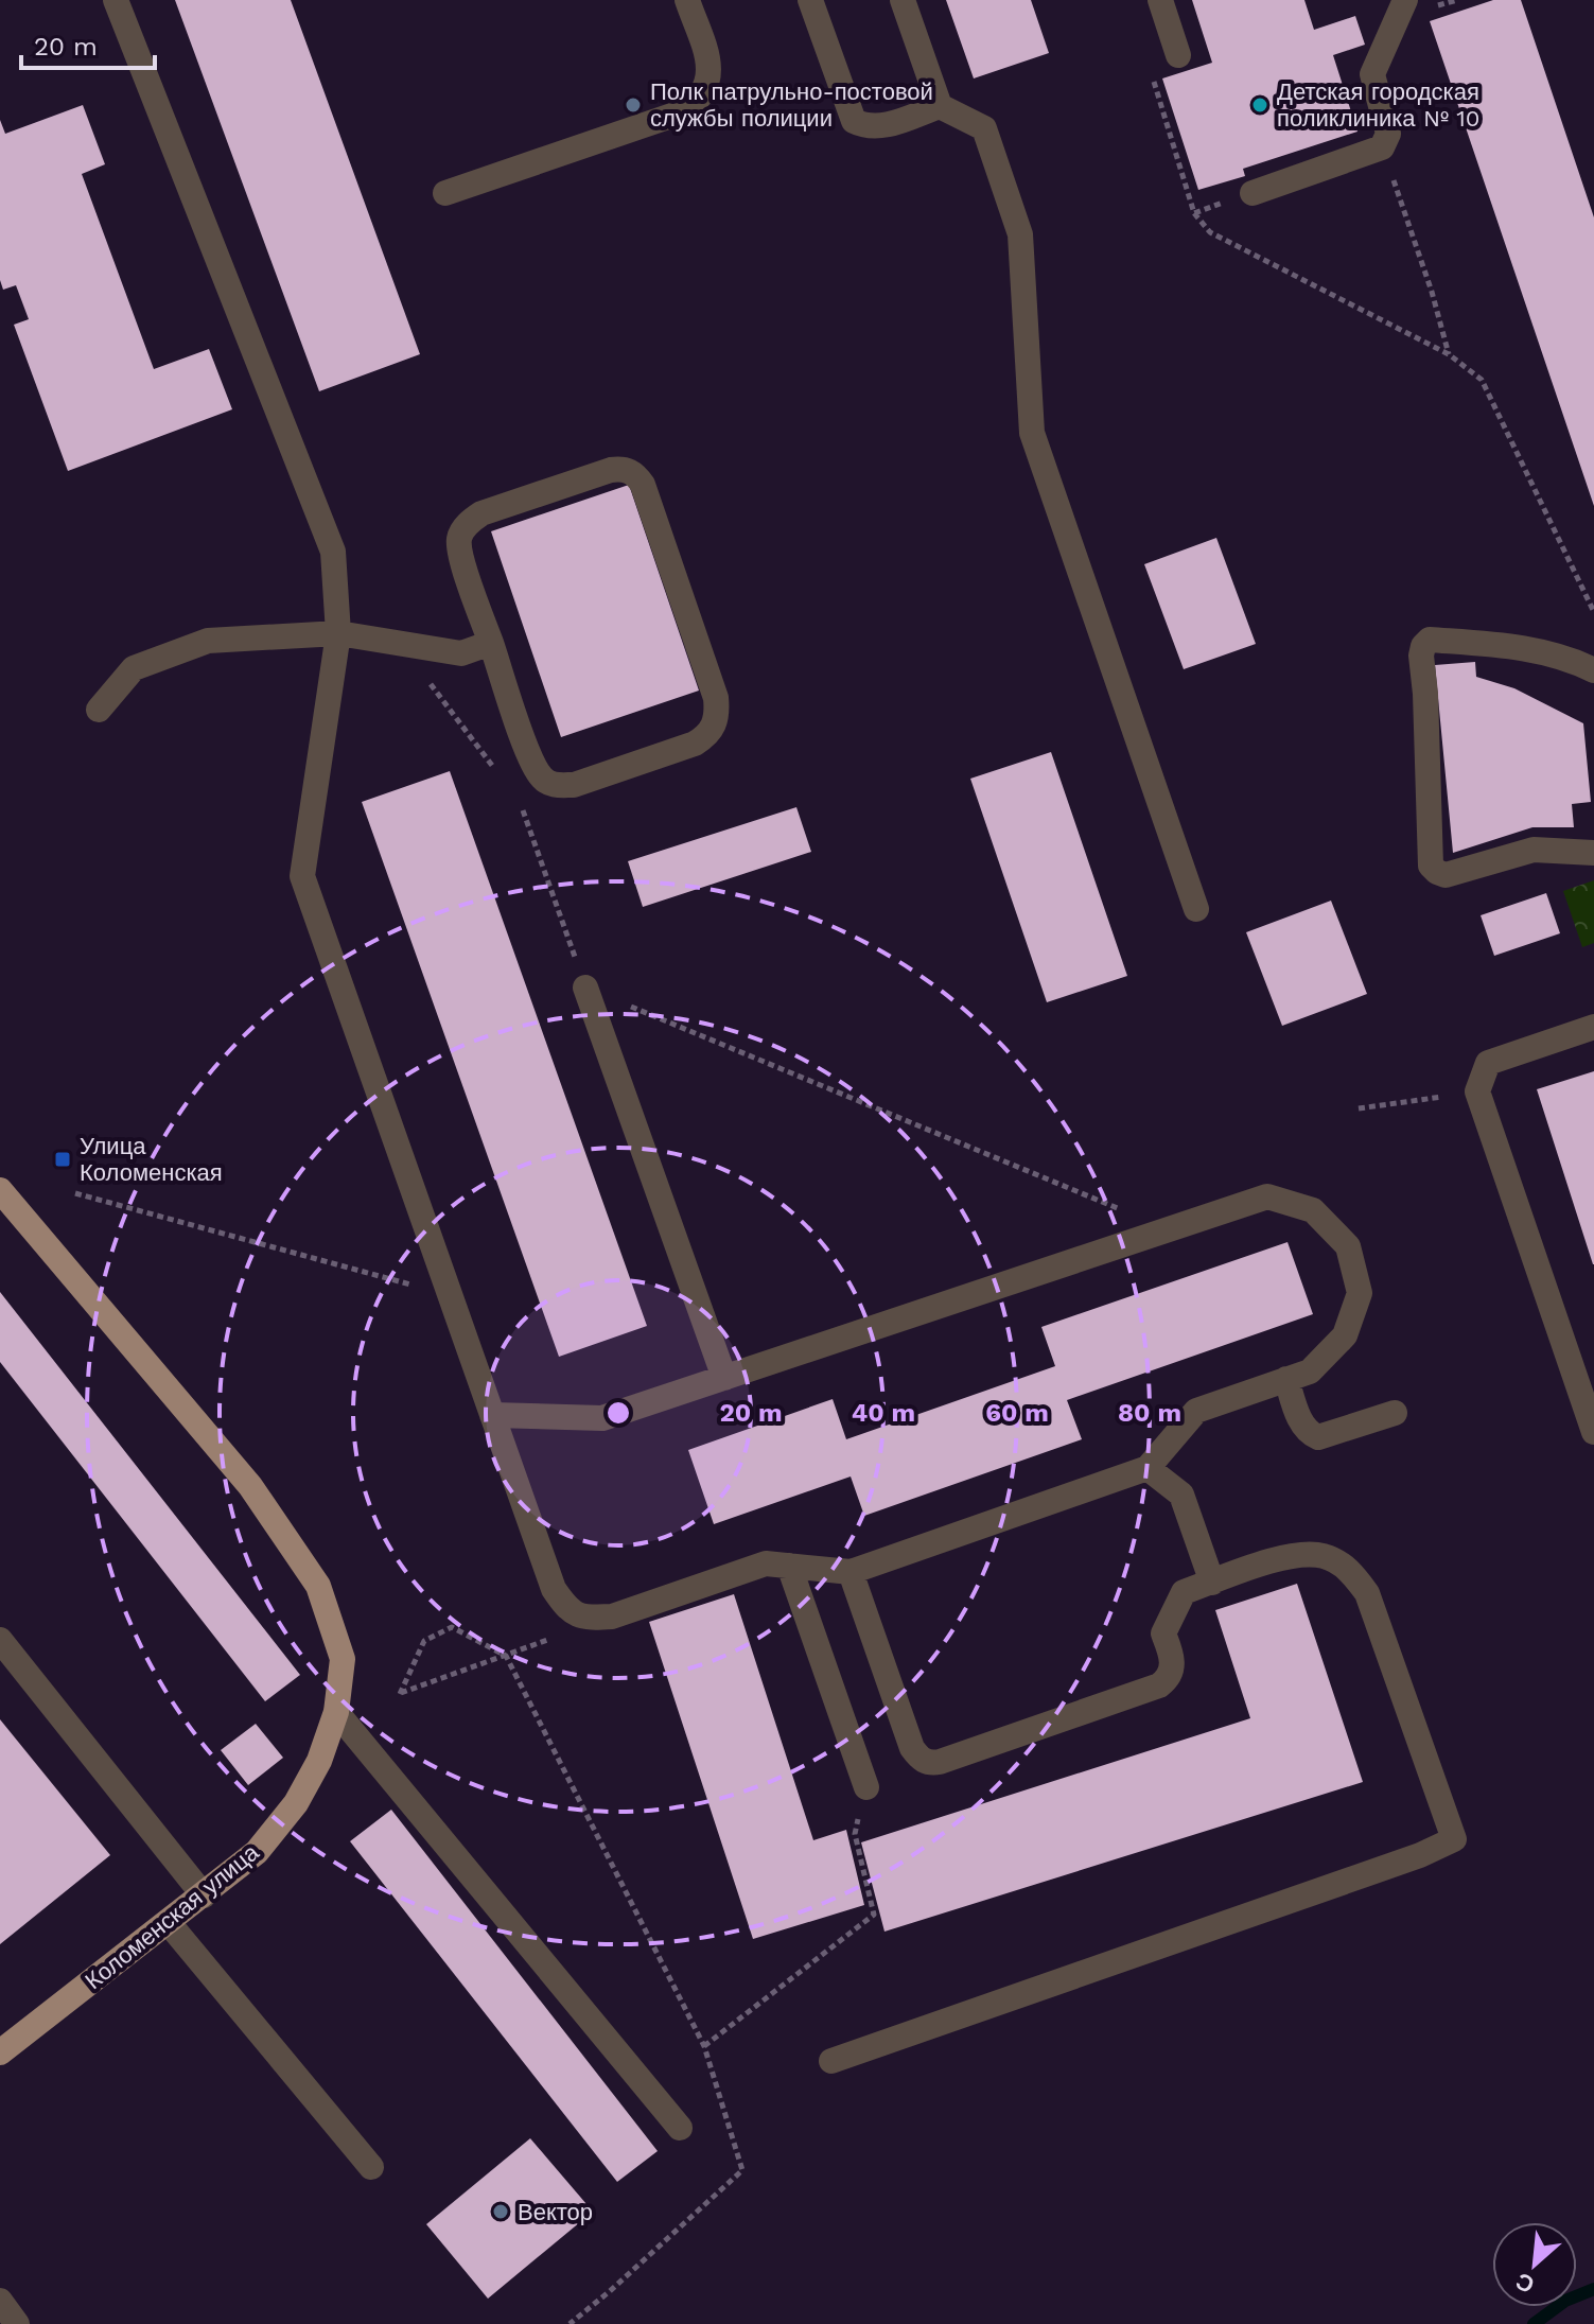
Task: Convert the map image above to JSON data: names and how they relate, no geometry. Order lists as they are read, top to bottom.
{
  "streets": {
    "main road": ["Коломенская улица"]
  },
  "places": {
    "other": ["Полк патрульно-постовой службы полиции", "Детская городская поликлиника № 10", "Вектор"],
    "transit": ["Улица Коломенская"]
  },
  "scale_bar": "20 m",
  "north": "bottom left",
  "rings": [
    "20 m",
    "40 m",
    "60 m",
    "80 m"
  ]
}
